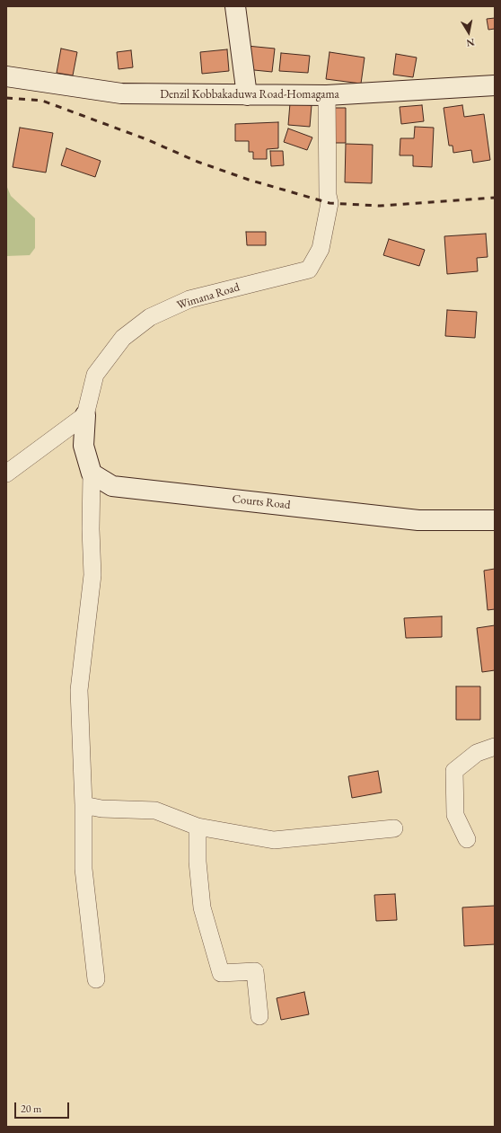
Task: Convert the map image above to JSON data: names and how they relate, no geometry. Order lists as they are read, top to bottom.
{
  "streets": {
    "street": ["Denzil Kobbakaduwa Road-Homagama", "Wimana Road", "Courts Road"]
  },
  "crossings": [
    ["Denzil Kobbakaduwa Road-Homagama", "Wimana Road"]
  ],
  "scale_bar": "20 m",
  "north": "bottom"
}
